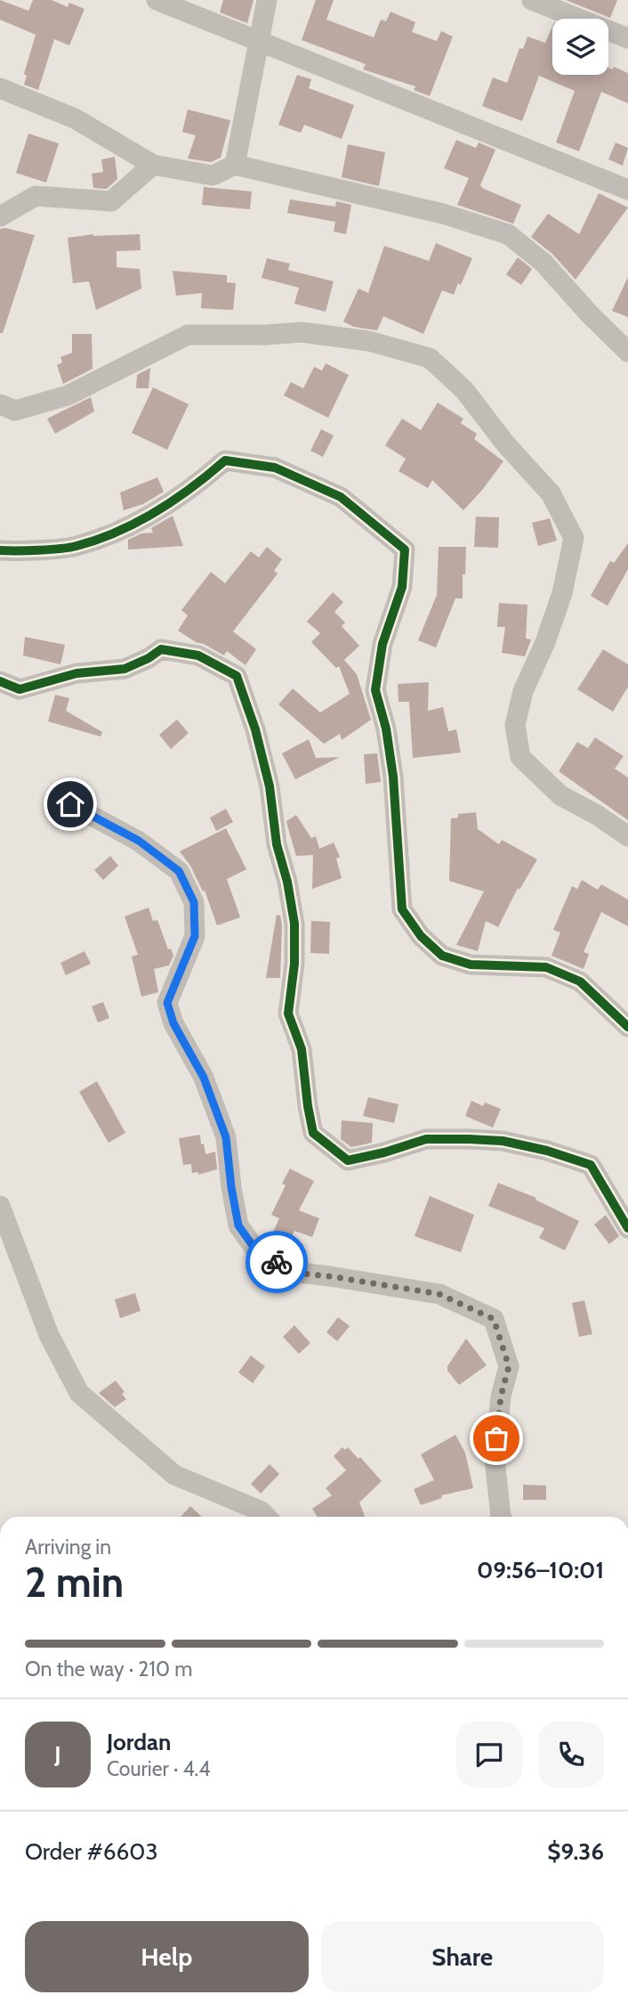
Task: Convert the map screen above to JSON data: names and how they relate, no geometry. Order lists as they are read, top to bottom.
{
  "page": {
    "heading": ["2 min", "Arriving in", "09:56–10:01"],
    "panel": [
      "Jordan",
      "Courier · 4.4",
      "Order #6603",
      "$9.36"
    ],
    "bar": "On the way · 210 m",
    "round": "J",
    "buttons": ["Help", "Share"]
  }
}
